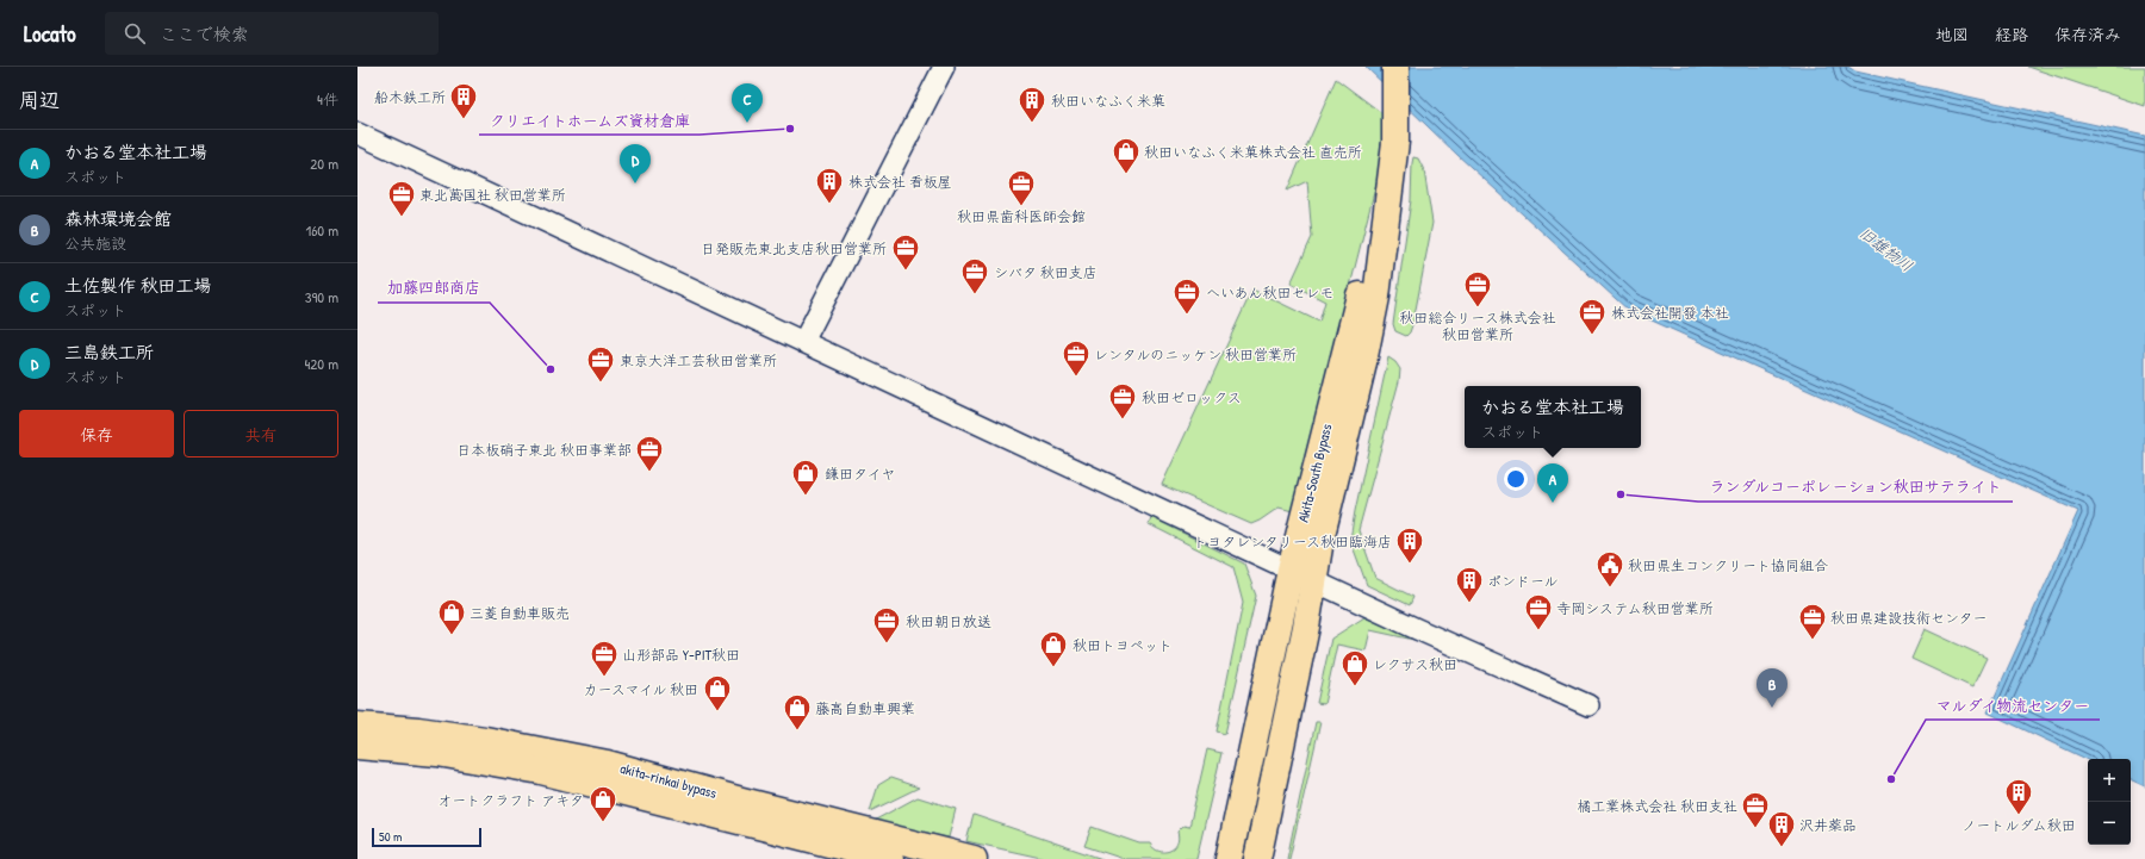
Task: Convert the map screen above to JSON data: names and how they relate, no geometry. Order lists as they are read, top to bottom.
{
  "streets": {
    "highway": ["Akita-South Bypass", "akita-rinkai bypass"]
  },
  "water": ["旧雄物川"],
  "places": {
    "building": [
      "船木鉄工所",
      "秋田いなふく米菓",
      "株式会社 看板屋",
      "トヨタレンタリース秋田臨海店",
      "ポンドール",
      "ノートルダム秋田",
      "沢井薬品"
    ],
    "other": [
      "クリエイトホームズ資材倉庫",
      "加藤四郎商店",
      "ランダルコーポレーション秋田サテライト",
      "マルダイ物流センター"
    ],
    "shop": [
      "秋田いなふく米菓株式会社 直売所",
      "鎌田タイヤ",
      "三菱自動車販売",
      "秋田トヨペット",
      "レクサス秋田",
      "カースマイル 秋田",
      "藤高自動車興業",
      "オートクラフト アキタ"
    ],
    "office": [
      "秋田県歯科医師会館",
      "東北萬国社 秋田営業所",
      "日発販売東北支店秋田営業所",
      "シバタ 秋田支店",
      "秋田総合リース株式会社 秋田営業所",
      "へいあん秋田セレモ",
      "株式会社開發 本社",
      "レンタルのニッケン 秋田営業所",
      "東京大洋工芸秋田営業所",
      "秋田ゼロックス",
      "日本板硝子東北 秋田事業部",
      "寺岡システム秋田営業所",
      "秋田県建設技術センター",
      "秋田朝日放送",
      "山形部品 Y-PIT秋田",
      "橘工業株式会社 秋田支社"
    ],
    "public building": ["秋田県生コンクリート協同組合"]
  },
  "scale_bar": "50 m",
  "page": {
    "header": "Locato",
    "search": "ここで検索",
    "nav": ["地図", "経路", "保存済み"],
    "heading": ["周辺", "4件"],
    "pins": [
      "C",
      "D",
      "A",
      "B"
    ],
    "list": [
      {
        "mark": "A",
        "name": "かおる堂本社工場",
        "note": "スポット",
        "value": "20 m"
      },
      {
        "mark": "B",
        "name": "森林環境会館",
        "note": "公共施設",
        "value": "160 m"
      },
      {
        "mark": "C",
        "name": "土佐製作 秋田工場",
        "note": "スポット",
        "value": "390 m"
      },
      {
        "mark": "D",
        "name": "三島鉄工所",
        "note": "スポット",
        "value": "420 m"
      }
    ],
    "popup": ["かおる堂本社工場", "スポット"],
    "buttons": ["保存", "共有"],
    "map_buttons": ["+", "−"],
    "scale": "50 m"
  }
}
